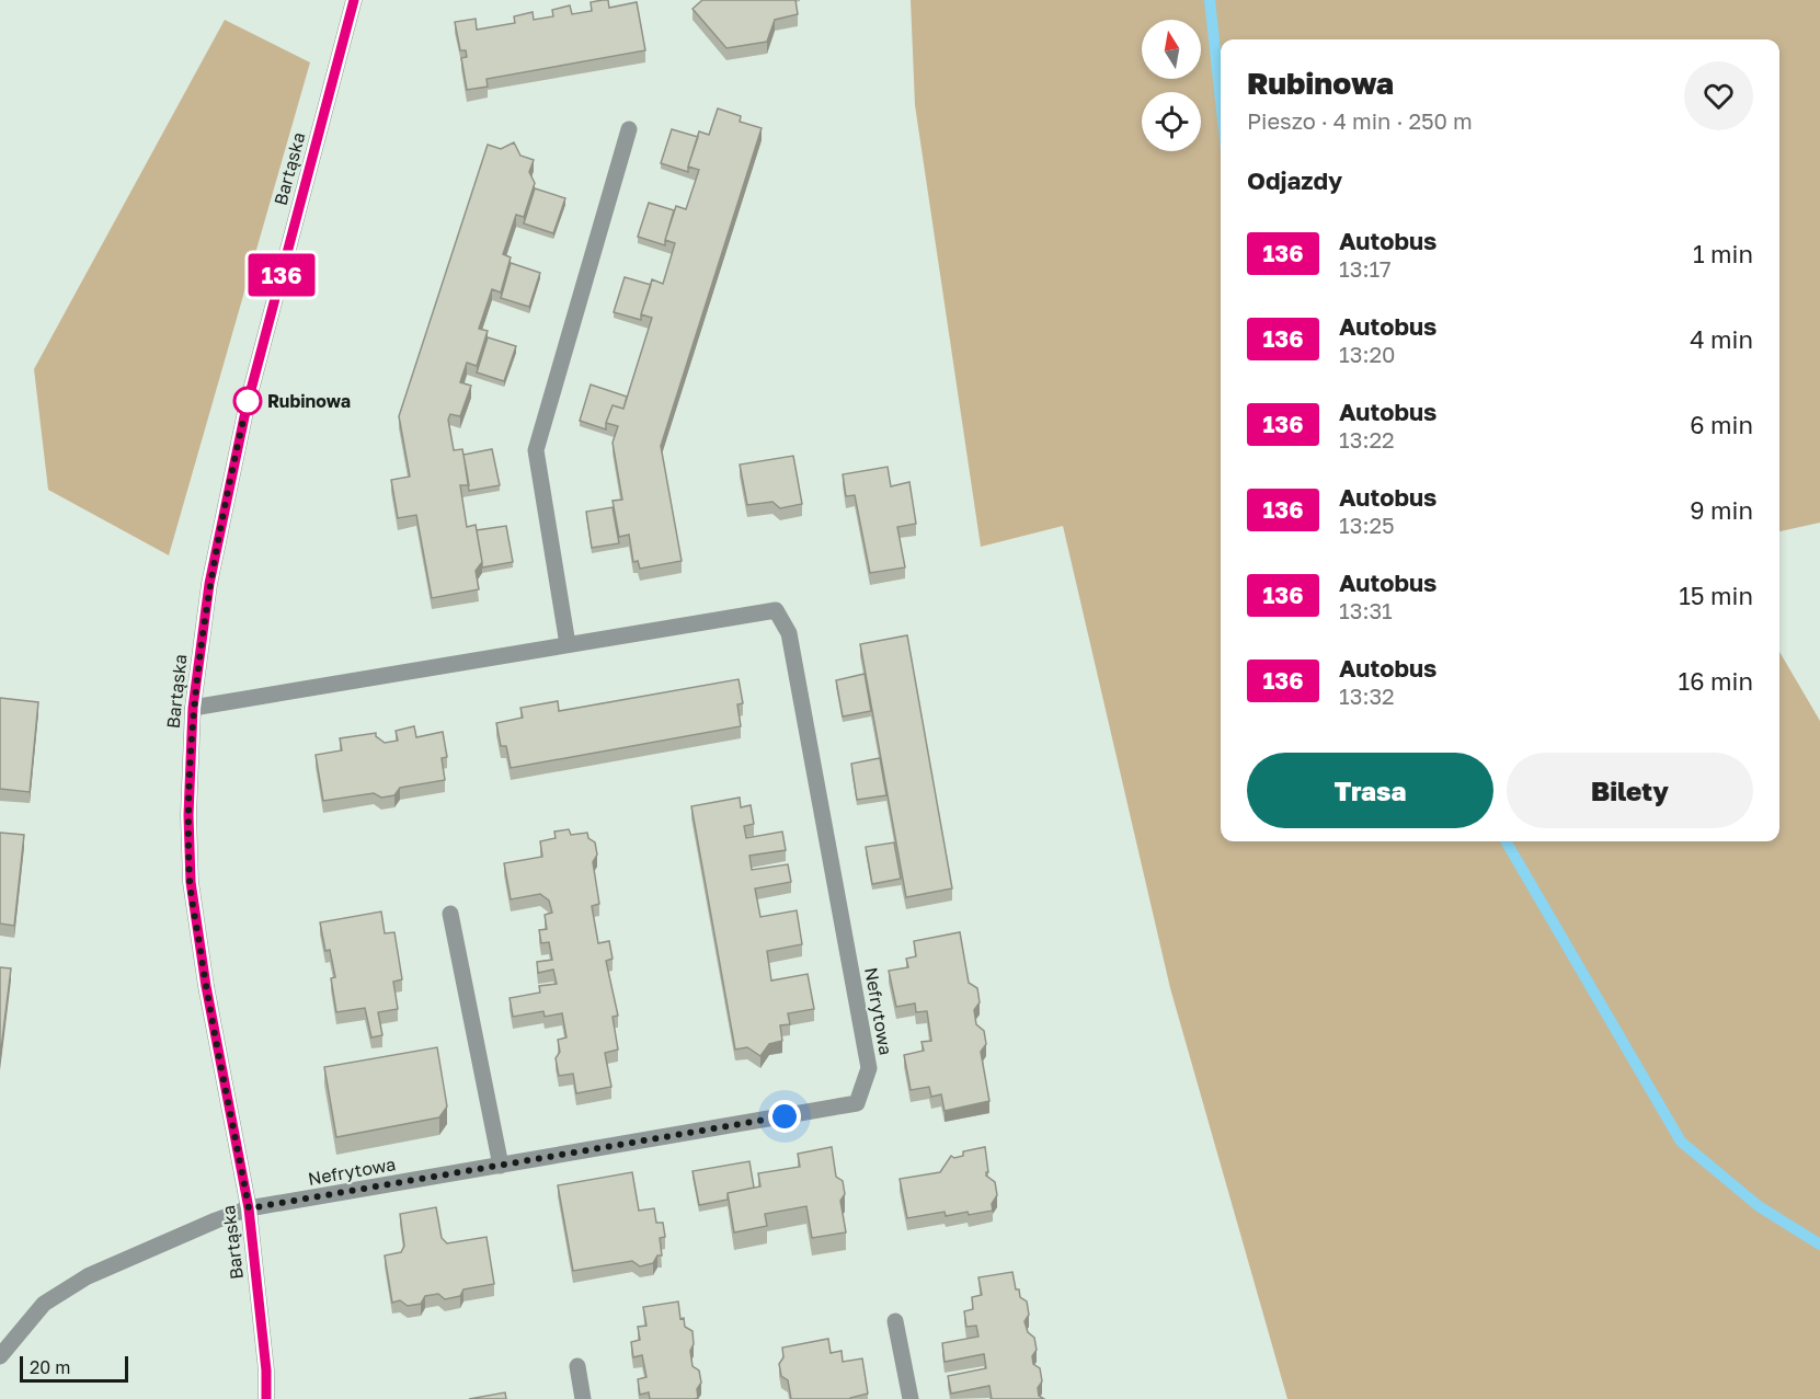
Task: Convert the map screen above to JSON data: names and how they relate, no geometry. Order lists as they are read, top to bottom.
{
  "streets": {
    "street": ["Bartąska", "Nefrytowa"]
  },
  "crossings": [
    ["Bartąska", "Nefrytowa"]
  ],
  "places": ["Rubinowa"],
  "lines": ["bus line 136"],
  "scale_bar": "20 m",
  "north": "top",
  "page": {
    "on_map": "136",
    "heading": [
      ["Rubinowa", "Pieszo · 4 min · 250 m"],
      "Odjazdy"
    ],
    "list": [
      {
        "mark": "136",
        "name": "Autobus",
        "note": "13:17",
        "value": "1 min"
      },
      {
        "mark": "136",
        "name": "Autobus",
        "note": "13:20",
        "value": "4 min"
      },
      {
        "mark": "136",
        "name": "Autobus",
        "note": "13:22",
        "value": "6 min"
      },
      {
        "mark": "136",
        "name": "Autobus",
        "note": "13:25",
        "value": "9 min"
      },
      {
        "mark": "136",
        "name": "Autobus",
        "note": "13:31",
        "value": "15 min"
      },
      {
        "mark": "136",
        "name": "Autobus",
        "note": "13:32",
        "value": "16 min"
      }
    ],
    "buttons": ["Trasa", "Bilety"],
    "scale": "20 m"
  }
}
